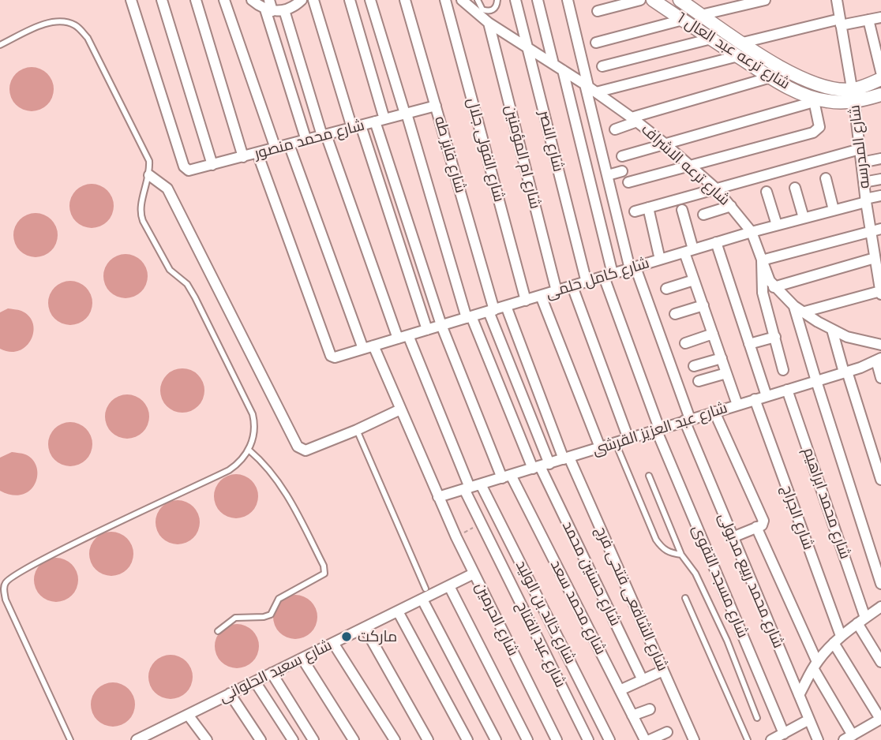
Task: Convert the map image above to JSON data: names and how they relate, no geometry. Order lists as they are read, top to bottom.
{
  "streets": {
    "street": [
      "شارع ترعه عبد العال 1",
      "شارع محمد منصور",
      "شارع النصر",
      "شارع المدرسه",
      "شارع الفولى جلال",
      "شارع فايز طه",
      "شارع ام المؤمنين",
      "شارع ترعه الاشراف",
      "شارع كامل حلمى",
      "شارع عبد العزيز القرشى",
      "شارع محمد ابراهيم",
      "شارع الجراج",
      "شارع حسنين محمد",
      "شارع محمد ربيع مدبولى",
      "شارع مسجد التقوى",
      "شارع الشافعى فتحى فرج",
      "شارع محمد سعد",
      "شارع خالد بن الوليد",
      "شارع الحرمين",
      "شارع عبد الفتاح",
      "شارع سعيد الحلوانى"
    ]
  },
  "crossings": [
    ["شارع ترعه عبد العال 1", "شارع المدرسه"],
    ["شارع محمد منصور", "شارع فايز طه"],
    ["شارع محمد منصور", "شارع كامل حلمى"],
    ["شارع محمد منصور", "شارع محمد سعد"],
    ["شارع النصر", "شارع ترعه الاشراف"],
    ["شارع النصر", "شارع كامل حلمى"],
    ["شارع المدرسه", "شارع كامل حلمى"],
    ["شارع الفولى جلال", "شارع كامل حلمى"],
    ["شارع فايز طه", "شارع كامل حلمى"],
    ["شارع فايز طه", "شارع عبد العزيز القرشى"],
    ["شارع فايز طه", "شارع حسنين محمد"],
    ["شارع ام المؤمنين", "شارع ترعه الاشراف"],
    ["شارع ام المؤمنين", "شارع كامل حلمى"],
    ["شارع ترعه الاشراف", "شارع كامل حلمى"],
    ["شارع ترعه الاشراف", "شارع محمد ربيع مدبولى"],
    ["شارع ترعه الاشراف", "شارع مسجد التقوى"],
    ["شارع كامل حلمى", "شارع محمد ربيع مدبولى"],
    ["شارع كامل حلمى", "شارع مسجد التقوى"],
    ["شارع كامل حلمى", "شارع الشافعى فتحى فرج"],
    ["شارع كامل حلمى", "شارع محمد سعد"],
    ["شارع كامل حلمى", "شارع الحرمين"],
    ["شارع كامل حلمى", "شارع عبد الفتاح"],
    ["شارع عبد العزيز القرشى", "شارع محمد ابراهيم"],
    ["شارع عبد العزيز القرشى", "شارع الجراج"],
    ["شارع عبد العزيز القرشى", "شارع حسنين محمد"],
    ["شارع عبد العزيز القرشى", "شارع محمد ربيع مدبولى"],
    ["شارع عبد العزيز القرشى", "شارع مسجد التقوى"],
    ["شارع عبد العزيز القرشى", "شارع الشافعى فتحى فرج"],
    ["شارع عبد العزيز القرشى", "شارع محمد سعد"],
    ["شارع عبد العزيز القرشى", "شارع خالد بن الوليد"],
    ["شارع عبد العزيز القرشى", "شارع الحرمين"],
    ["شارع عبد العزيز القرشى", "شارع عبد الفتاح"],
    ["شارع الحرمين", "شارع سعيد الحلوانى"]
  ],
  "places": ["ماركت"]
}
